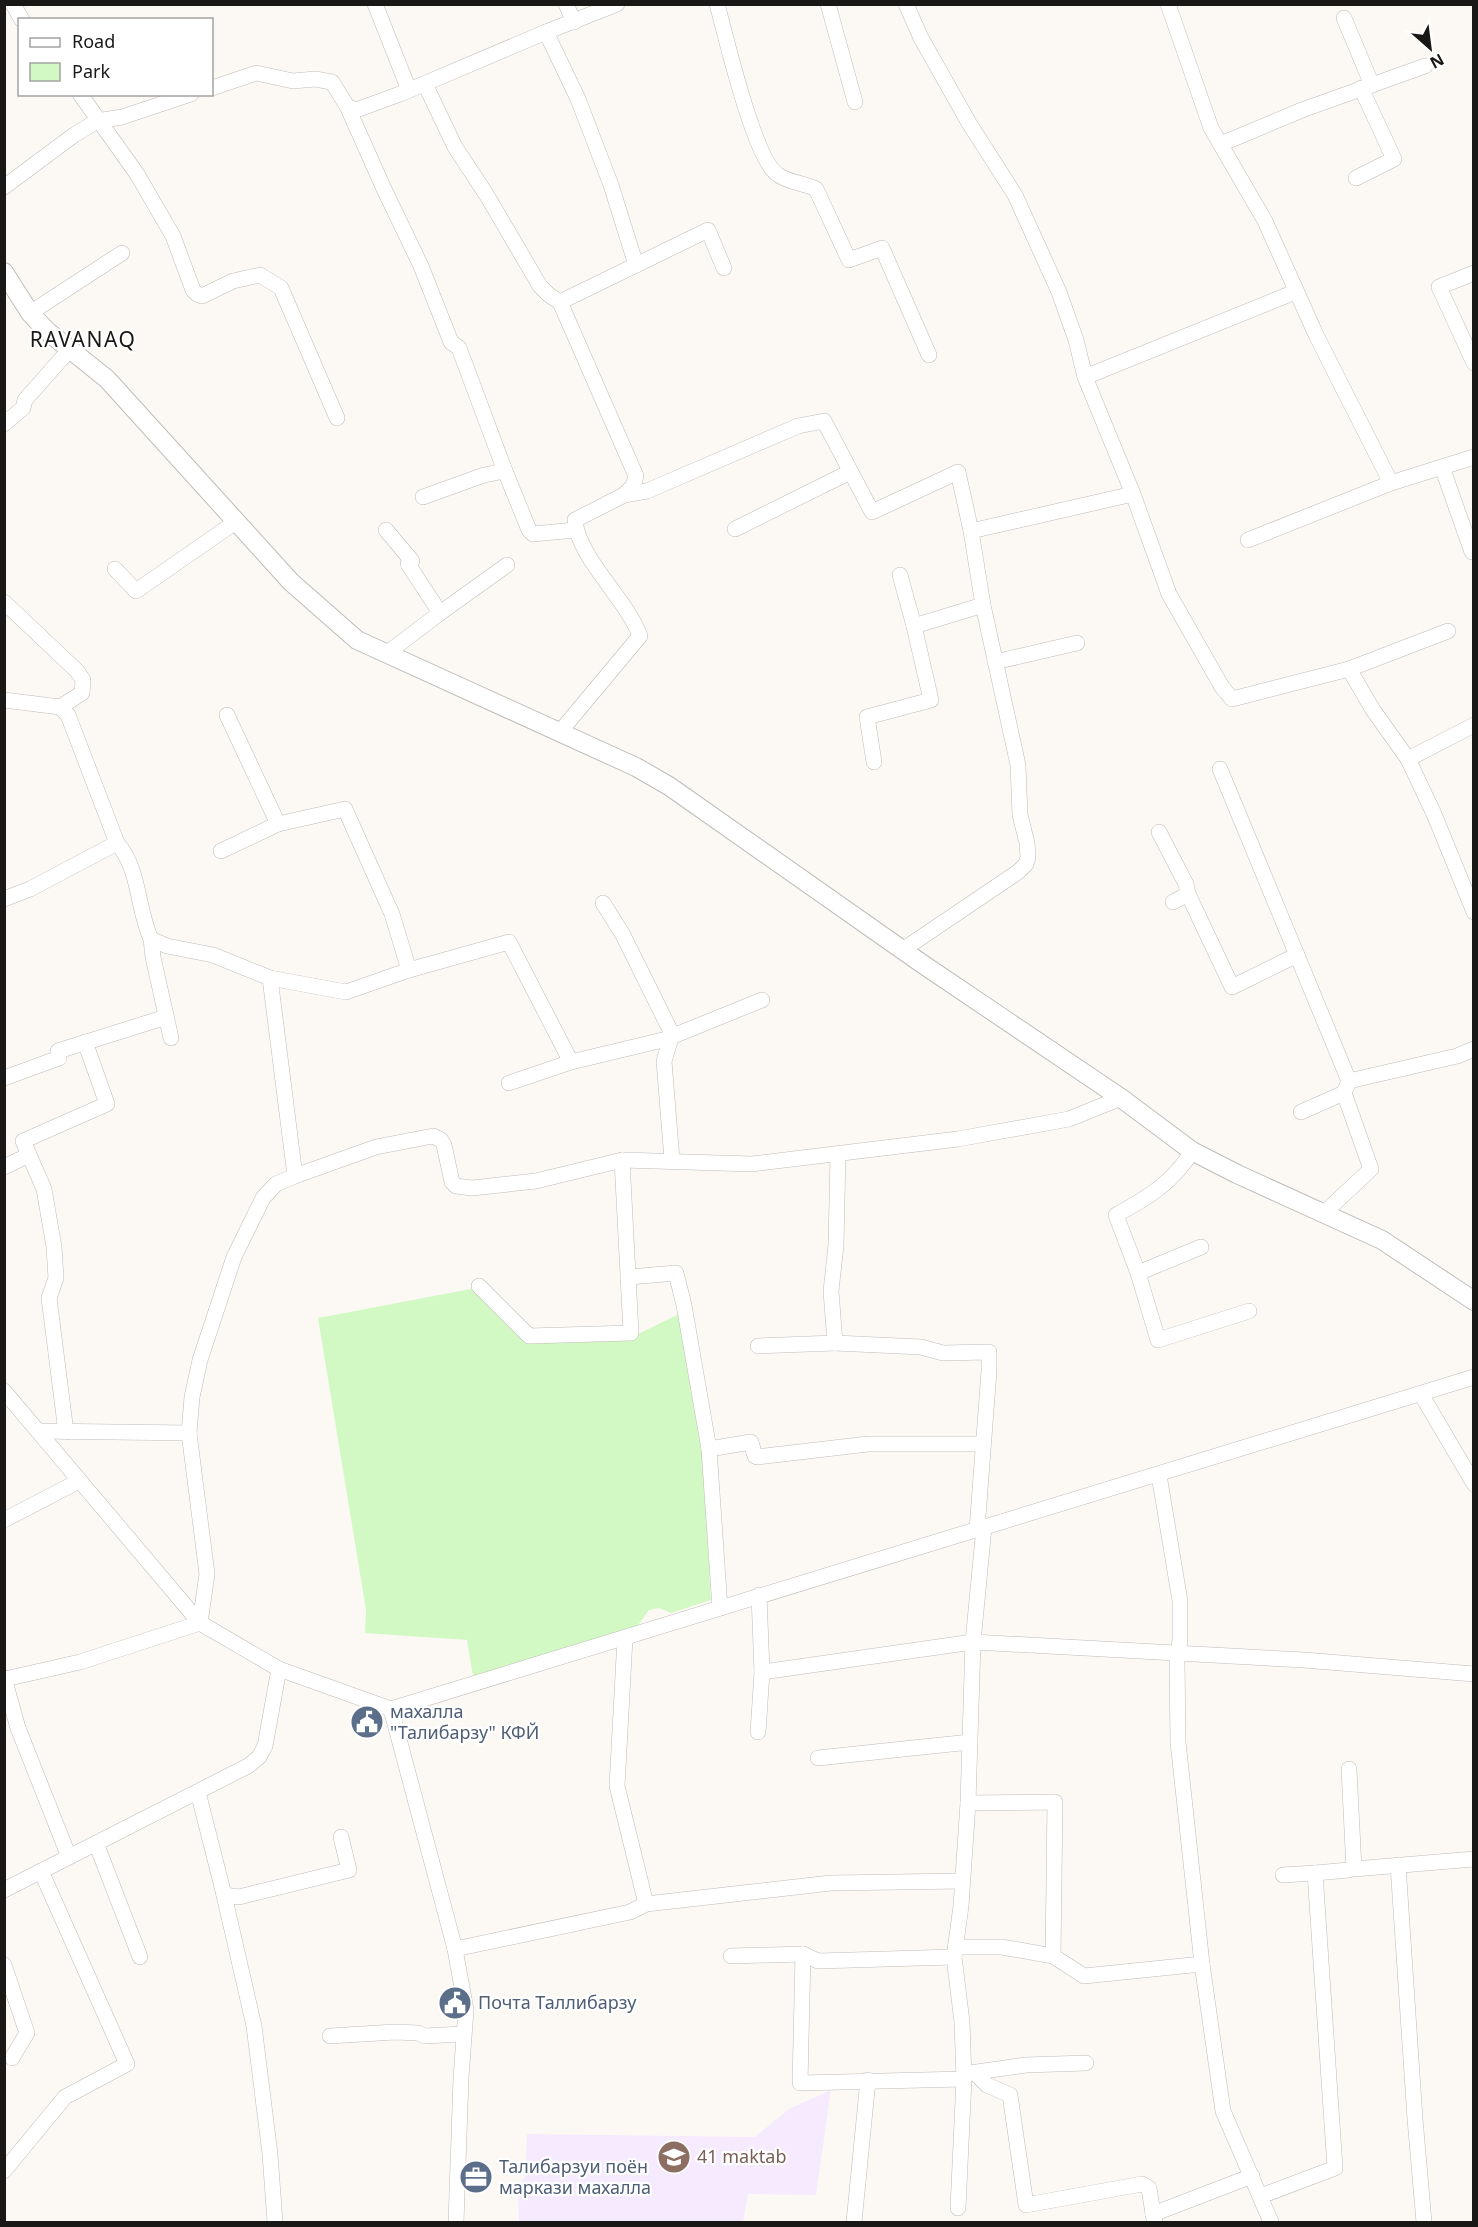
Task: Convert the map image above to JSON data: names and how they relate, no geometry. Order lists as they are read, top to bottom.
{
  "districts": ["RAVANAQ"],
  "places": {
    "public building": ["махалла \"Талибарзу\" КФЙ", "Почта Таллибарзу"],
    "school or university": ["41 maktab"],
    "office": ["Талибарзуи поён маркази махалла"]
  },
  "legend": ["Road", "Park"],
  "north": "bottom right"
}
